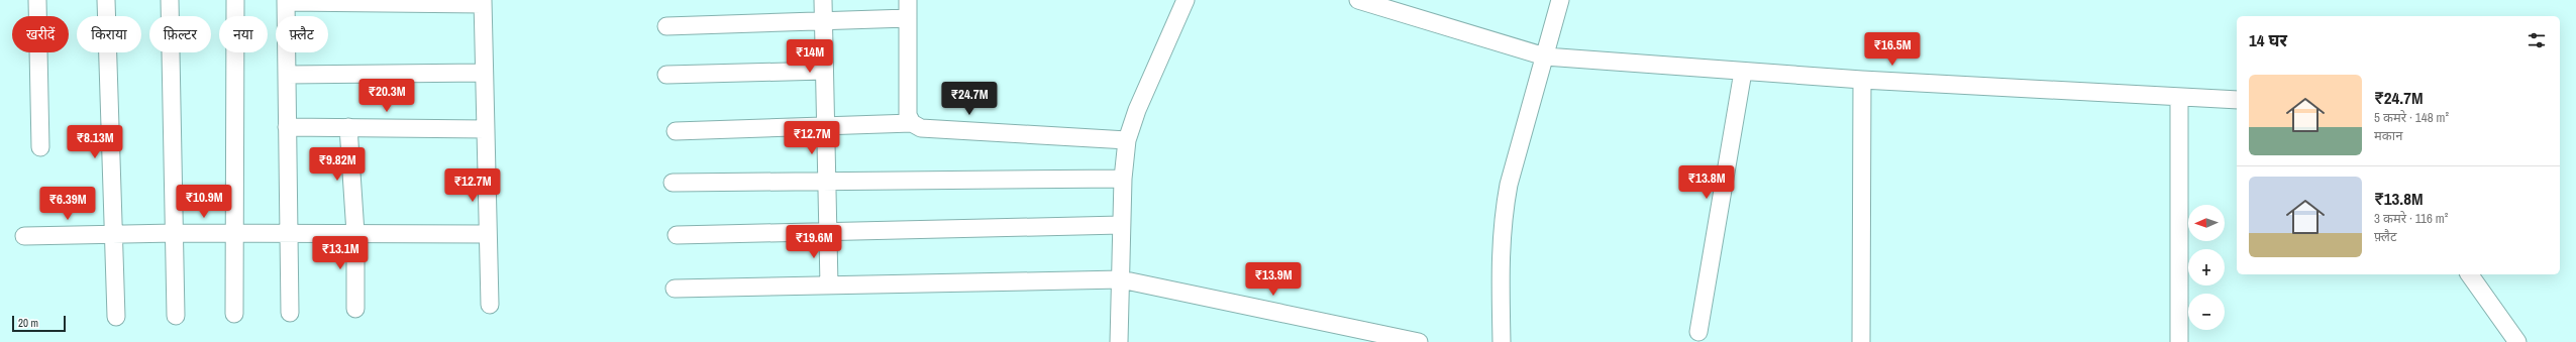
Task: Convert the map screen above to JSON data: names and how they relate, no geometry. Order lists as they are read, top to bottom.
{
  "scale_bar": "20 m",
  "north": "left",
  "page": {
    "chip": [
      "खरीदें",
      "किराया",
      "फ़िल्टर",
      "नया",
      "फ़्लैट"
    ],
    "heading": "14 घर",
    "price": [
      "₹16.5M",
      "₹14M",
      "₹20.3M",
      "₹24.7M",
      "₹12.7M",
      "₹8.13M",
      "₹9.82M",
      "₹13.8M",
      "₹12.7M",
      "₹10.9M",
      "₹6.39M",
      "₹19.6M",
      "₹13.1M",
      "₹13.9M"
    ],
    "list": [
      {
        "name": "₹24.7M",
        "note": "5 कमरे · 148 m² · मकान"
      },
      {
        "name": "₹13.8M",
        "note": "3 कमरे · 116 m² · फ़्लैट"
      }
    ],
    "map_buttons": ["+", "−"],
    "scale": "20 m"
  }
}
